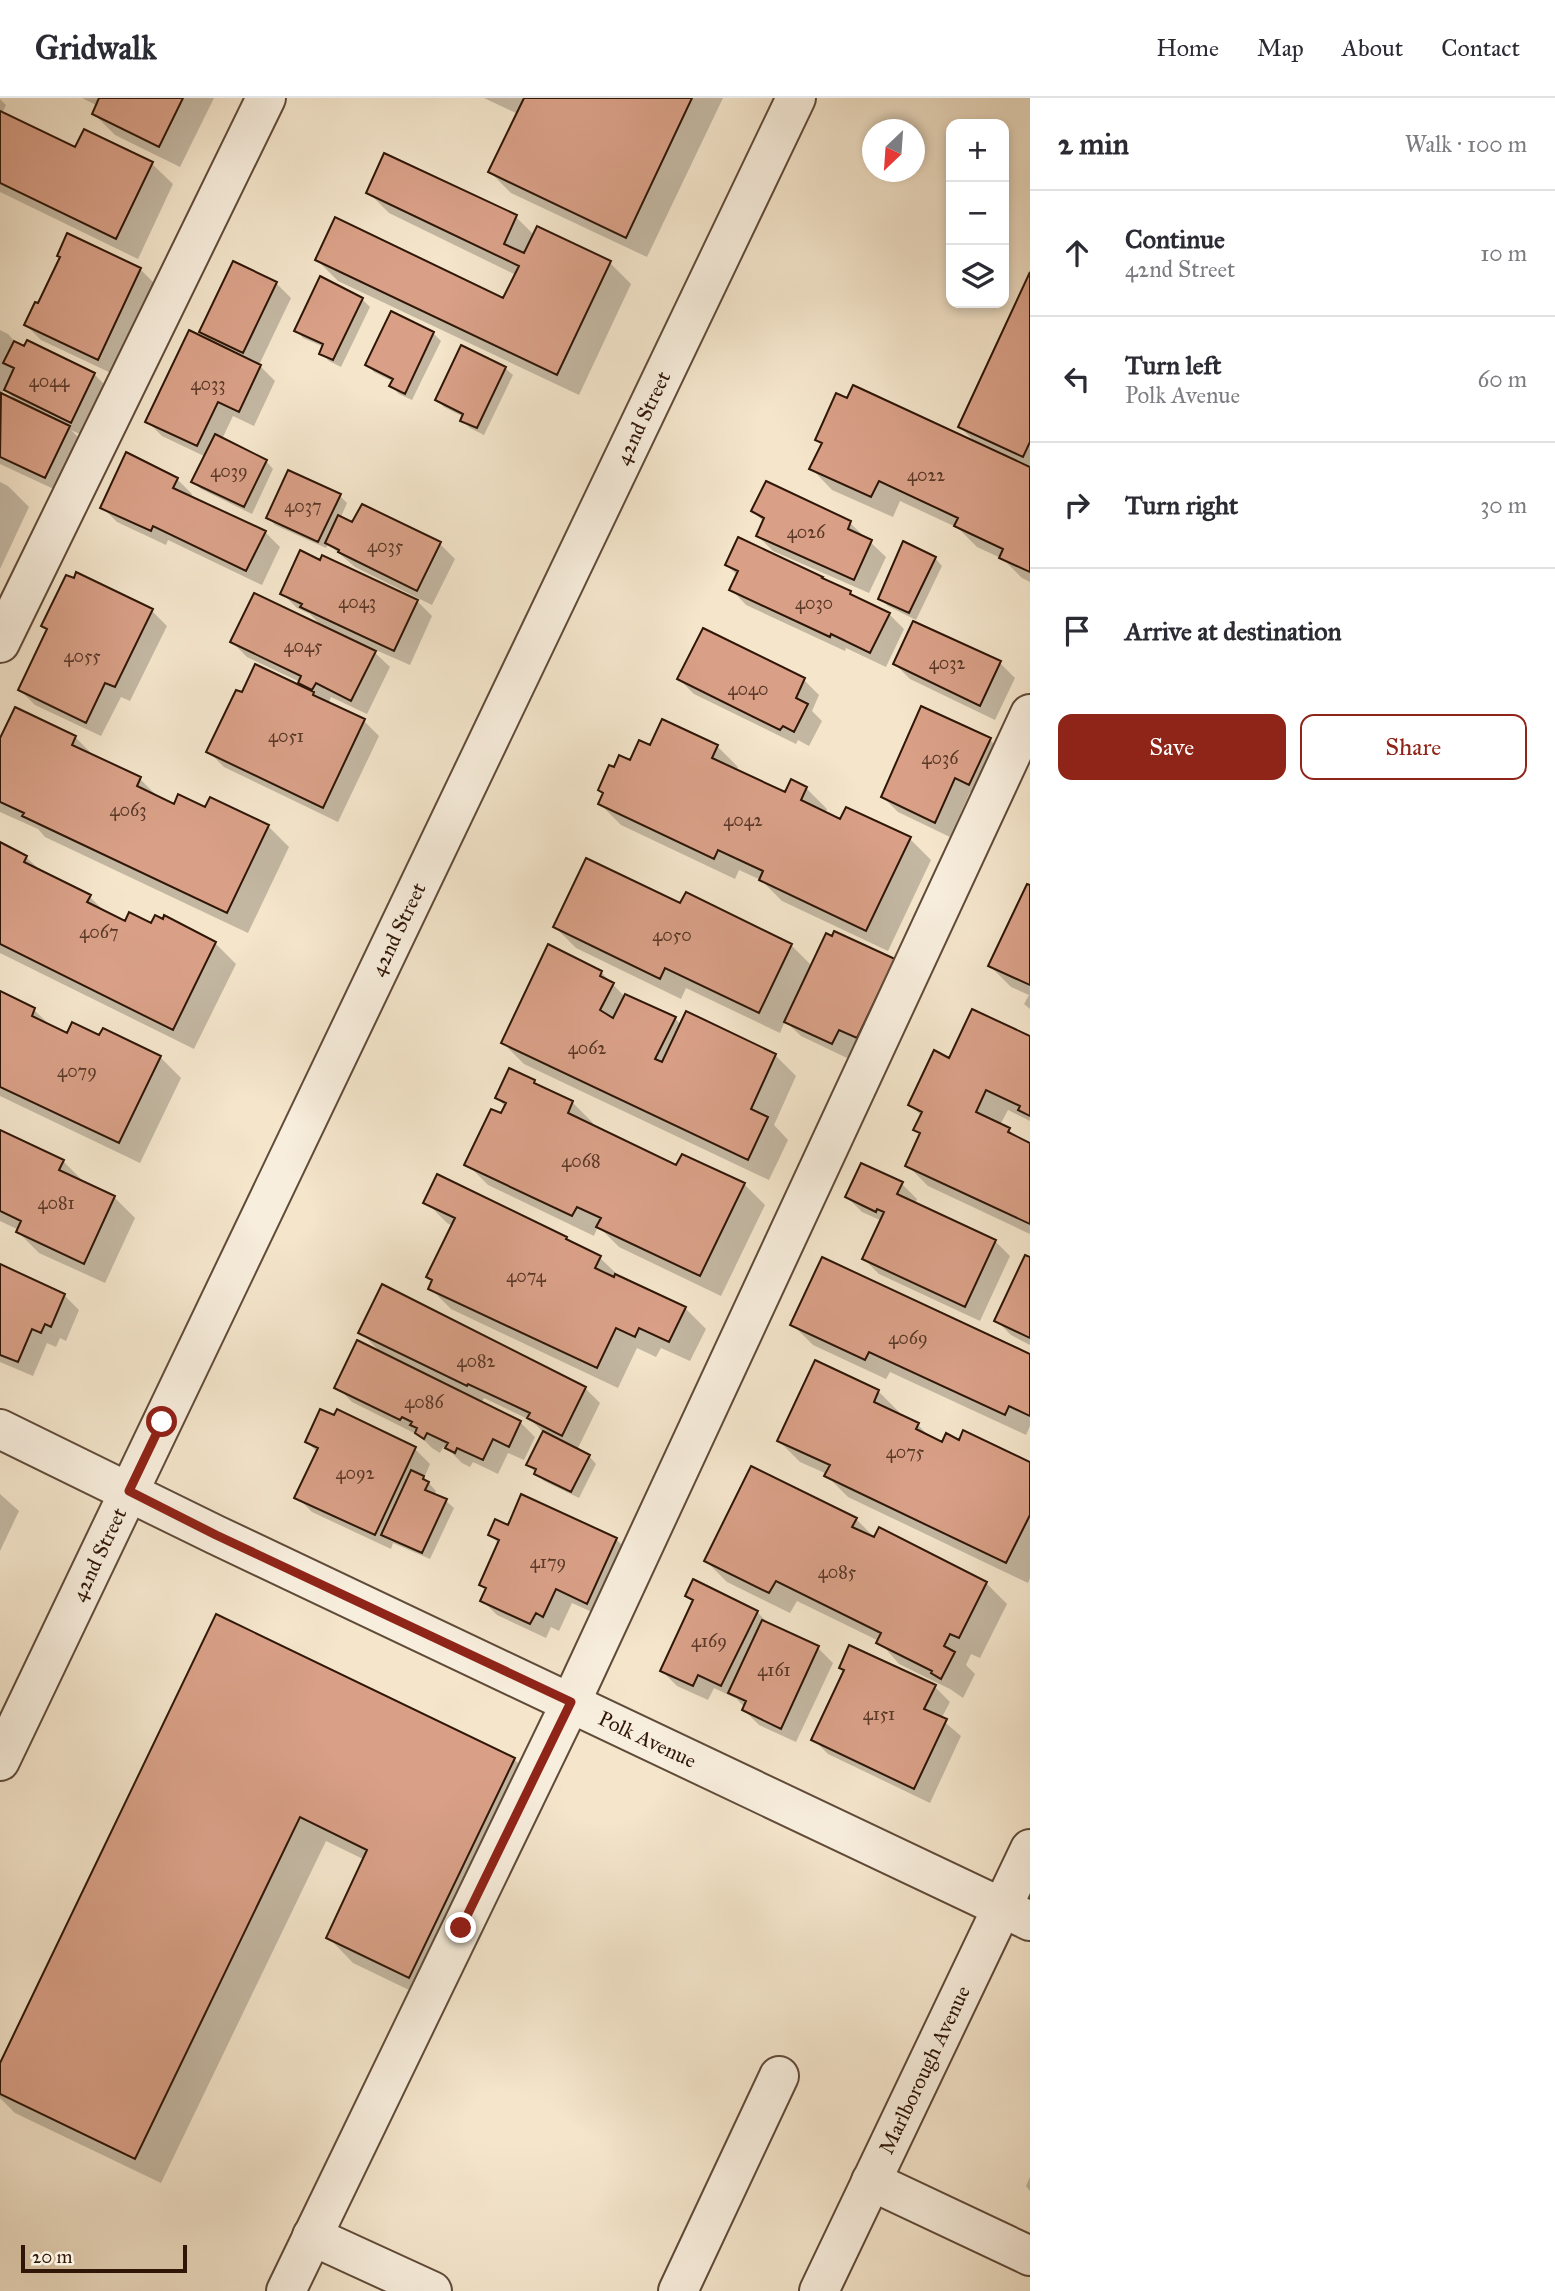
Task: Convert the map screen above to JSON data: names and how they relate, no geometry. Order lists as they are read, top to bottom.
{
  "streets": {
    "street": ["42nd Street", "Polk Avenue", "Marlborough Avenue"]
  },
  "crossings": [
    ["42nd Street", "Polk Avenue"],
    ["Polk Avenue", "Marlborough Avenue"]
  ],
  "house_numbers": [
    "4044",
    "4033",
    "4039",
    "4022",
    "4037",
    "4026",
    "4035",
    "4043",
    "4030",
    "4045",
    "4055",
    "4032",
    "4040",
    "4051",
    "4036",
    "4063",
    "4042",
    "4067",
    "4050",
    "4062",
    "4079",
    "4068",
    "4081",
    "4074",
    "4069",
    "4082",
    "4086",
    "4075",
    "4092",
    "4179",
    "4085",
    "4169",
    "4161",
    "4151"
  ],
  "scale_bar": "20 m",
  "north": "bottom left",
  "page": {
    "header": "Gridwalk",
    "nav": [
      "Home",
      "Map",
      "About",
      "Contact"
    ],
    "heading": ["2 min", "Walk · 100 m"],
    "map_buttons": ["+", "−"],
    "list": [
      ["Continue", "42nd Street", "10 m"],
      ["Turn left", "Polk Avenue", "60 m"],
      ["Turn right", "30 m"],
      "Arrive at destination"
    ],
    "buttons": ["Save", "Share"],
    "scale": "20 m"
  }
}
